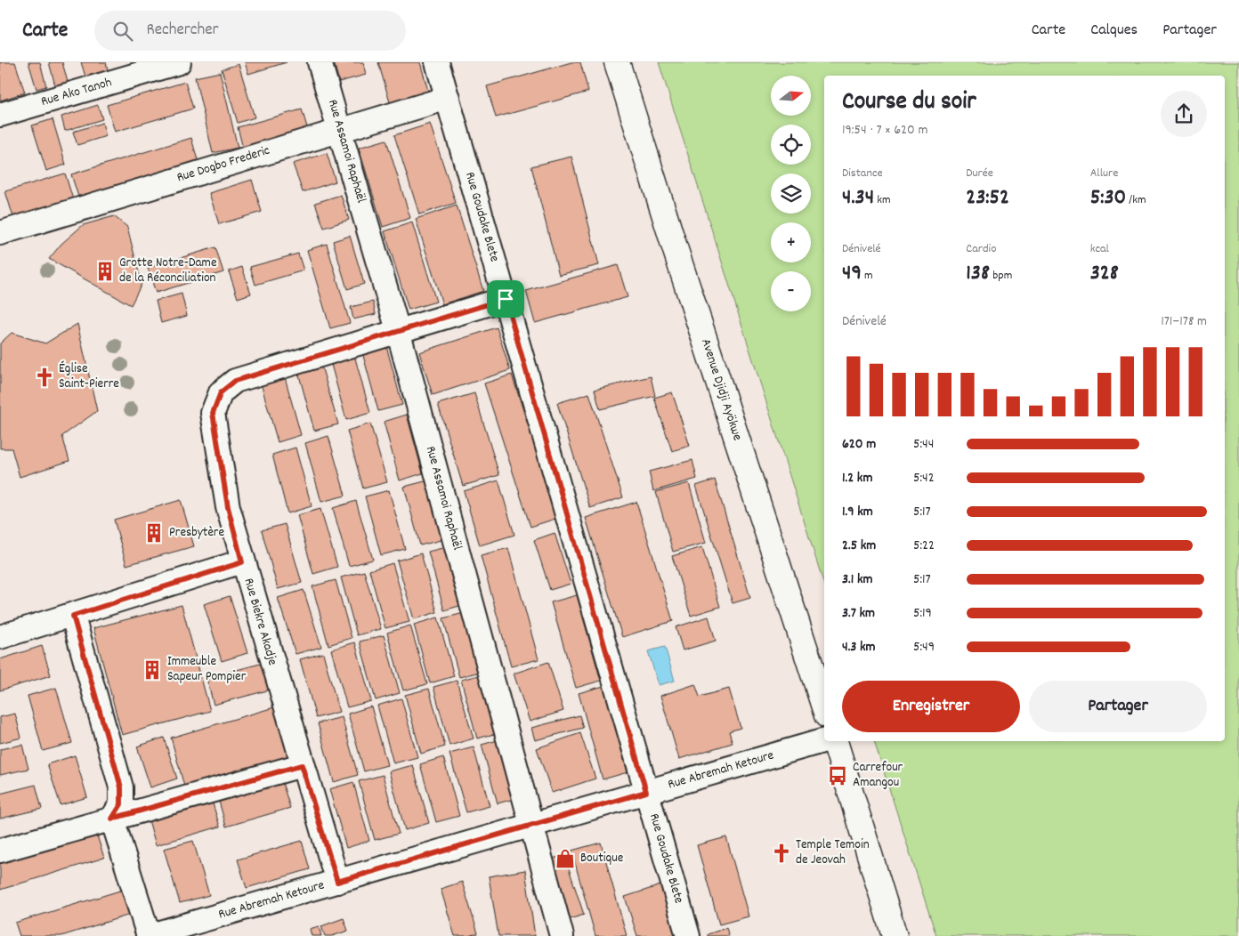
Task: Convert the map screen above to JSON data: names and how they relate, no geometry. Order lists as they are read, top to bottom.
{
  "streets": {
    "street": [
      "Rue Ako Tanoh",
      "Rue Assamoi Raphaël",
      "Rue Dogbo Frederic",
      "Rue Goudake Blete",
      "Avenue Djidji Ayökwe",
      "Rue Biekre Akadje",
      "Rue Abremah Ketoure"
    ]
  },
  "crossings": [
    ["Rue Assamoi Raphaël", "Rue Dogbo Frederic"],
    ["Rue Assamoi Raphaël", "Rue Biekre Akadje"],
    ["Rue Assamoi Raphaël", "Rue Abremah Ketoure"],
    ["Rue Dogbo Frederic", "Rue Goudake Blete"],
    ["Rue Goudake Blete", "Rue Biekre Akadje"],
    ["Rue Goudake Blete", "Rue Abremah Ketoure"],
    ["Rue Biekre Akadje", "Rue Abremah Ketoure"]
  ],
  "places": {
    "building": ["Grotte Notre-Dame de la Réconciliation", "Presbytère", "Immeuble Sapeur Pompier"],
    "church": ["Église Saint-Pierre", "Temple Temoin de Jeovah"],
    "bus stop": ["Carrefour Amangou"],
    "shop": ["Boutique"]
  },
  "north": "right",
  "page": {
    "header": "Carte",
    "search": "Rechercher",
    "nav": ["Carte", "Calques", "Partager"],
    "map_buttons": ["+", "−"],
    "heading": ["Course du soir", "19:54 · 7 × 620 m"],
    "stats": [
      ["Distance", "4.34 km"],
      ["Durée", "23:52"],
      ["Allure", "5:30 /km"],
      ["Dénivelé", "49 m"],
      ["Cardio", "138 bpm"],
      ["kcal", "328"]
    ],
    "chart": ["Dénivelé", "171–178 m"],
    "list": [
      {
        "name": "620 m",
        "note": "5:44"
      },
      {
        "name": "1.2 km",
        "note": "5:42"
      },
      {
        "name": "1.9 km",
        "note": "5:17"
      },
      {
        "name": "2.5 km",
        "note": "5:22"
      },
      {
        "name": "3.1 km",
        "note": "5:17"
      },
      {
        "name": "3.7 km",
        "note": "5:19"
      },
      {
        "name": "4.3 km",
        "note": "5:49"
      }
    ],
    "buttons": ["Enregistrer", "Partager"]
  }
}
